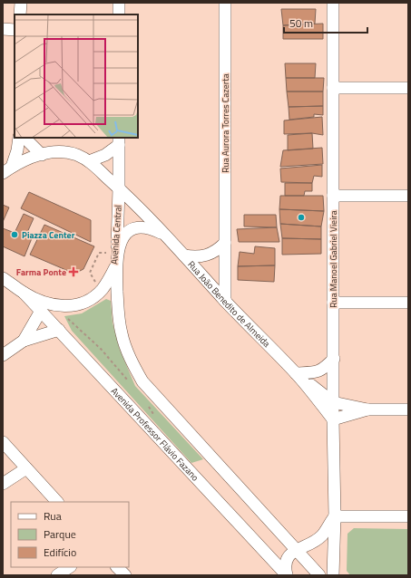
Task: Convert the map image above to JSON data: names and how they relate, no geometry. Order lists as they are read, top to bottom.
{
  "streets": {
    "street": [
      "Rua Aurora Torres Cazerta",
      "Avenida Central",
      "Rua Manoel Gabriel Vieira",
      "Rua João Benedito de Almeida",
      "Avenida Professor Flávio Fazano"
    ]
  },
  "crossings": [
    ["Rua Aurora Torres Cazerta", "Rua João Benedito de Almeida"],
    ["Avenida Central", "Rua João Benedito de Almeida"],
    ["Avenida Central", "Avenida Professor Flávio Fazano"],
    ["Rua Manoel Gabriel Vieira", "Rua João Benedito de Almeida"]
  ],
  "places": {
    "other": ["ㅤ", "Piazza Center"],
    "health": ["Farma Ponte"]
  },
  "legend": ["Rua", "Parque", "Edifício"],
  "scale_bar": "50 m"
}
